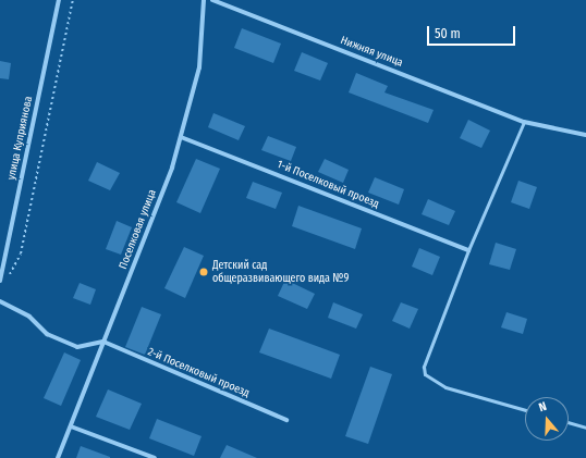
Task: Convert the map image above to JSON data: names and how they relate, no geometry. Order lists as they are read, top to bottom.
{
  "streets": {
    "street": [
      "Нижняя улица",
      "улица Куприянова",
      "1-й Поселковый проезд",
      "Поселковая улица",
      "2-й Поселковый проезд"
    ]
  },
  "crossings": [
    ["1-й Поселковый проезд", "Поселковая улица"],
    ["Поселковая улица", "2-й Поселковый проезд"]
  ],
  "places": ["Детский сад общеразвивающего вида №9"],
  "scale_bar": "50 m",
  "north": "top"
}
